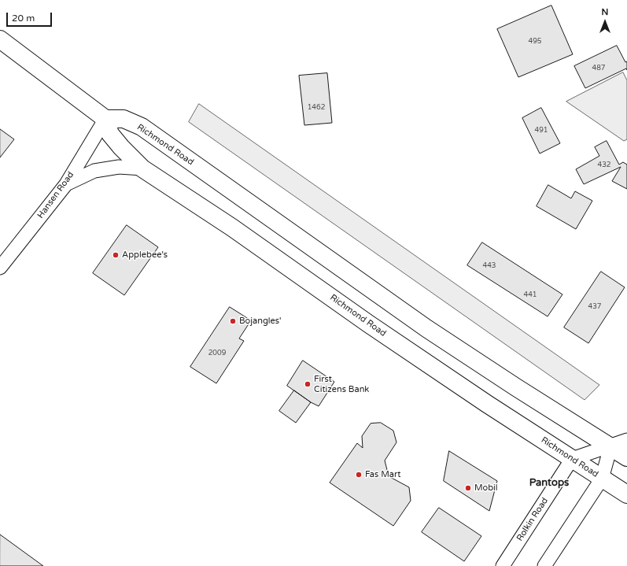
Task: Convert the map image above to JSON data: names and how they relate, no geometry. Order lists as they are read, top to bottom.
{
  "streets": {
    "highway": ["Richmond Road"],
    "street": ["Hansen Road", "Rolkin Road"]
  },
  "crossings": [
    ["Richmond Road", "Hansen Road"],
    ["Richmond Road", "Rolkin Road"]
  ],
  "districts": ["Pantops"],
  "places": [
    "Applebee's",
    "Bojangles'",
    "First Citizens Bank",
    "Fas Mart",
    "Mobil"
  ],
  "house_numbers": [
    "495",
    "487",
    "1462",
    "491",
    "432",
    "443",
    "441",
    "437",
    "2009"
  ],
  "scale_bar": "20 m",
  "north": "top"
}
